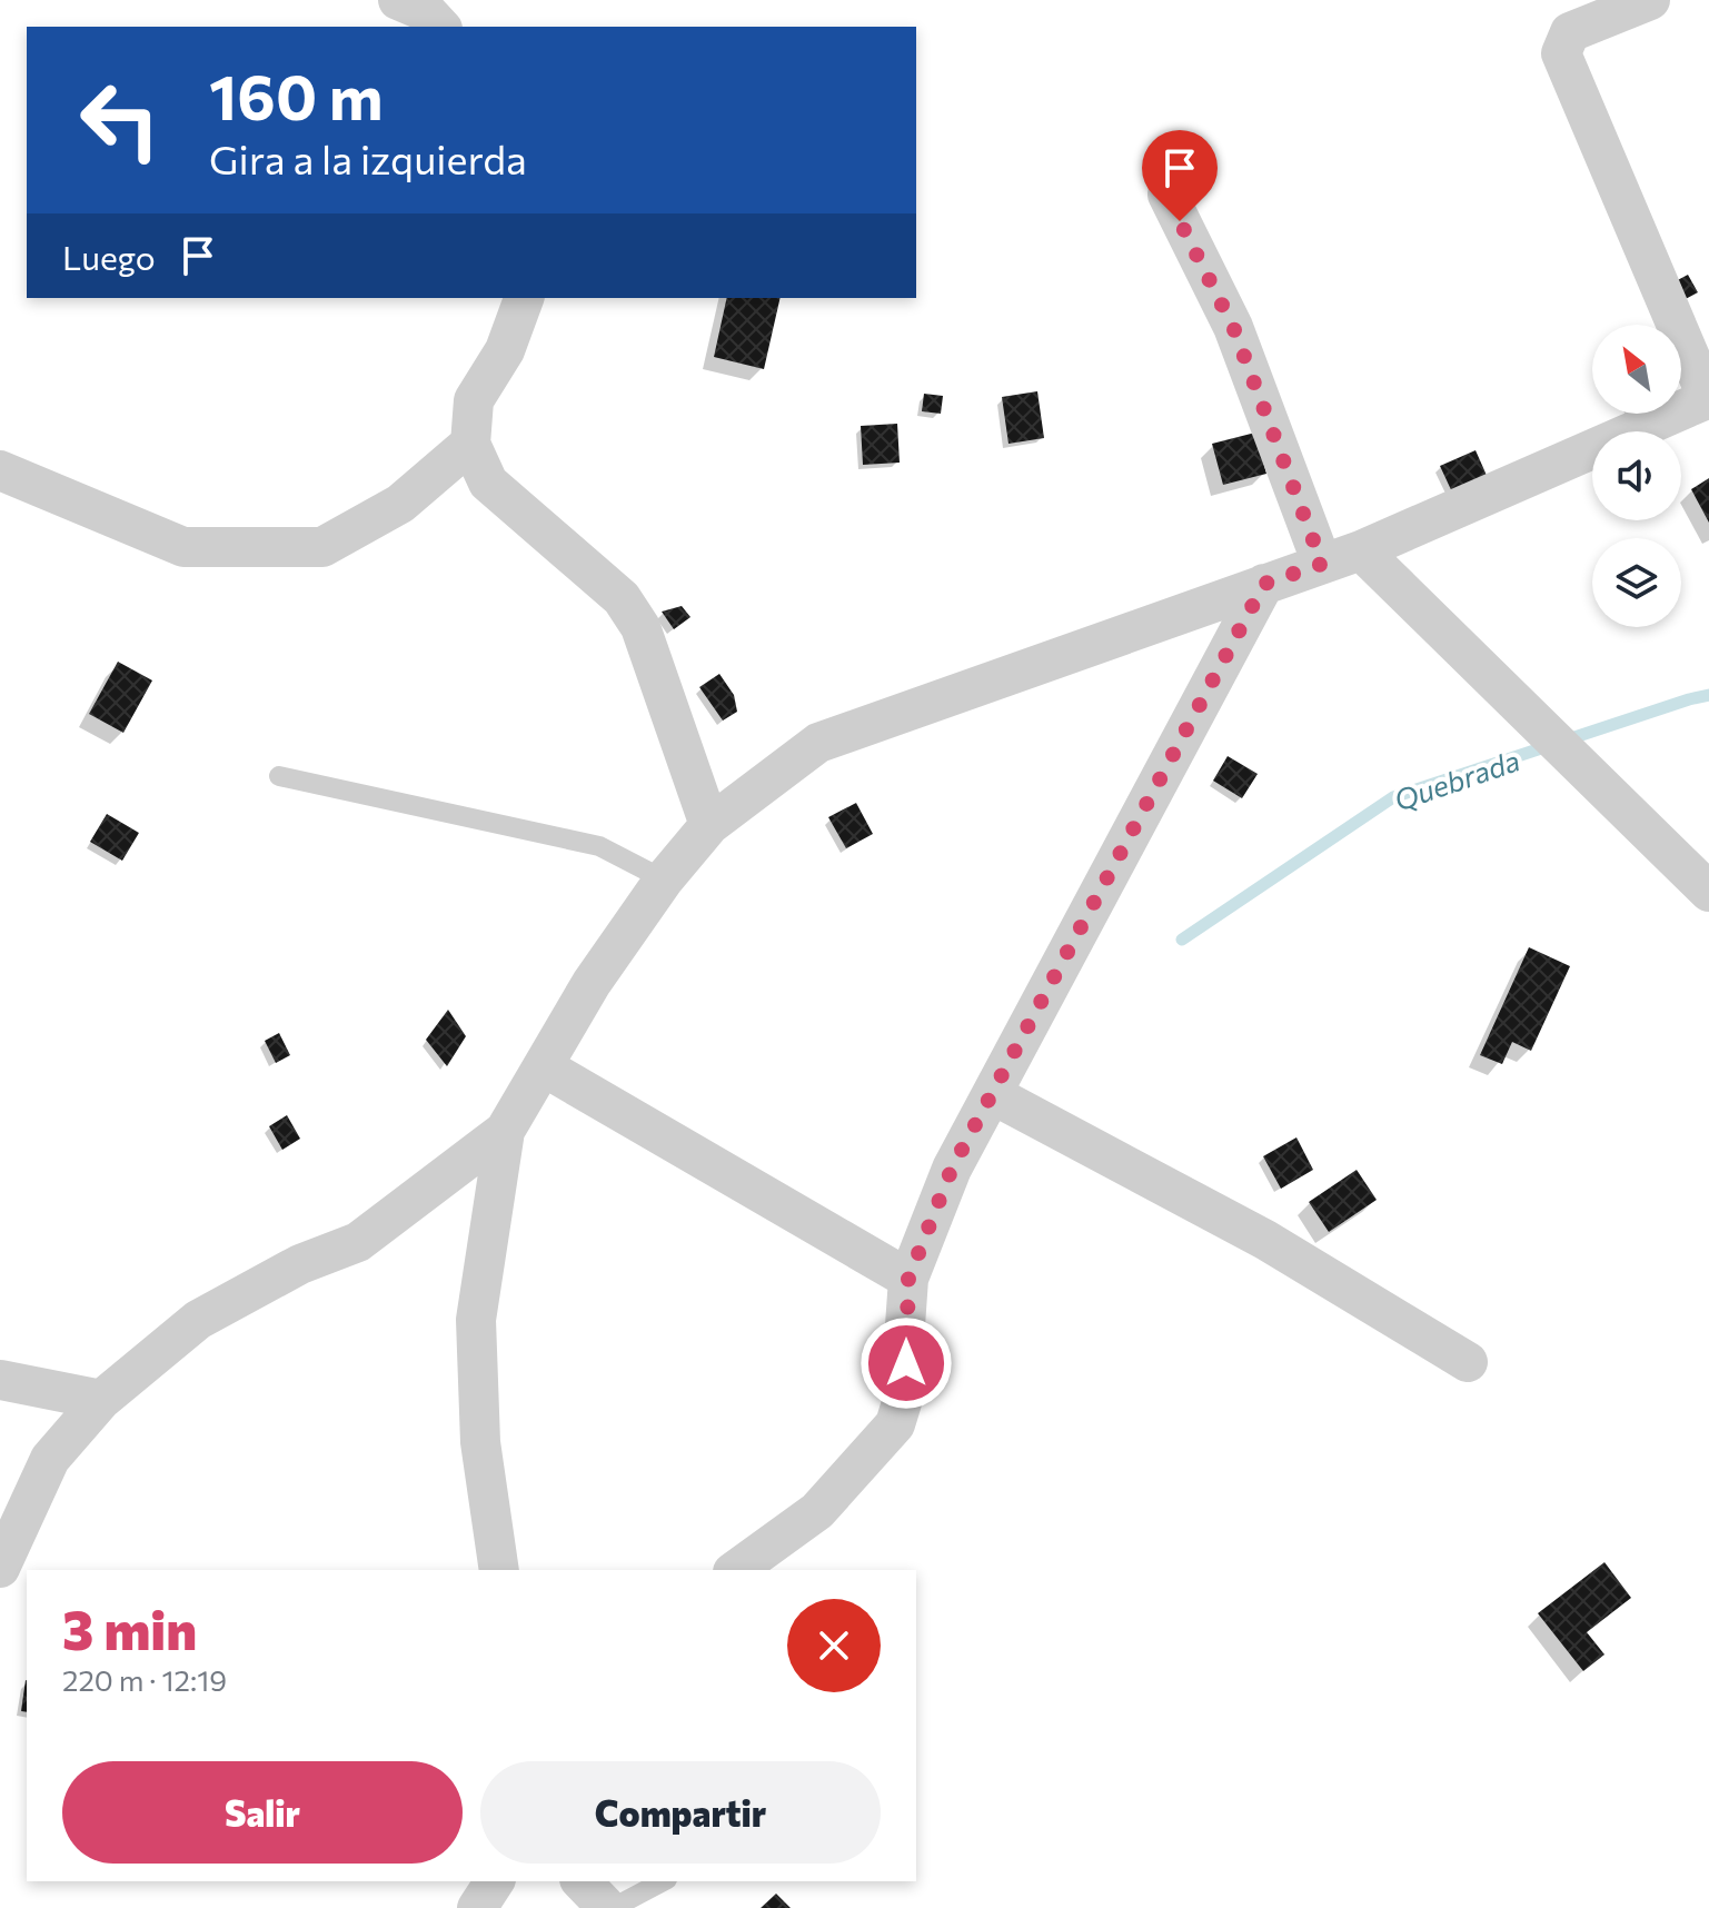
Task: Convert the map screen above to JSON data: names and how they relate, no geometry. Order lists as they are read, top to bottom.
{
  "water": ["Quebrada"],
  "north": "top left",
  "page": {
    "turn": ["160 m", "Gira a la izquierda"],
    "then": "Luego",
    "heading": ["3 min", "220 m · 12:19"],
    "buttons": ["Salir", "Compartir"]
  }
}
